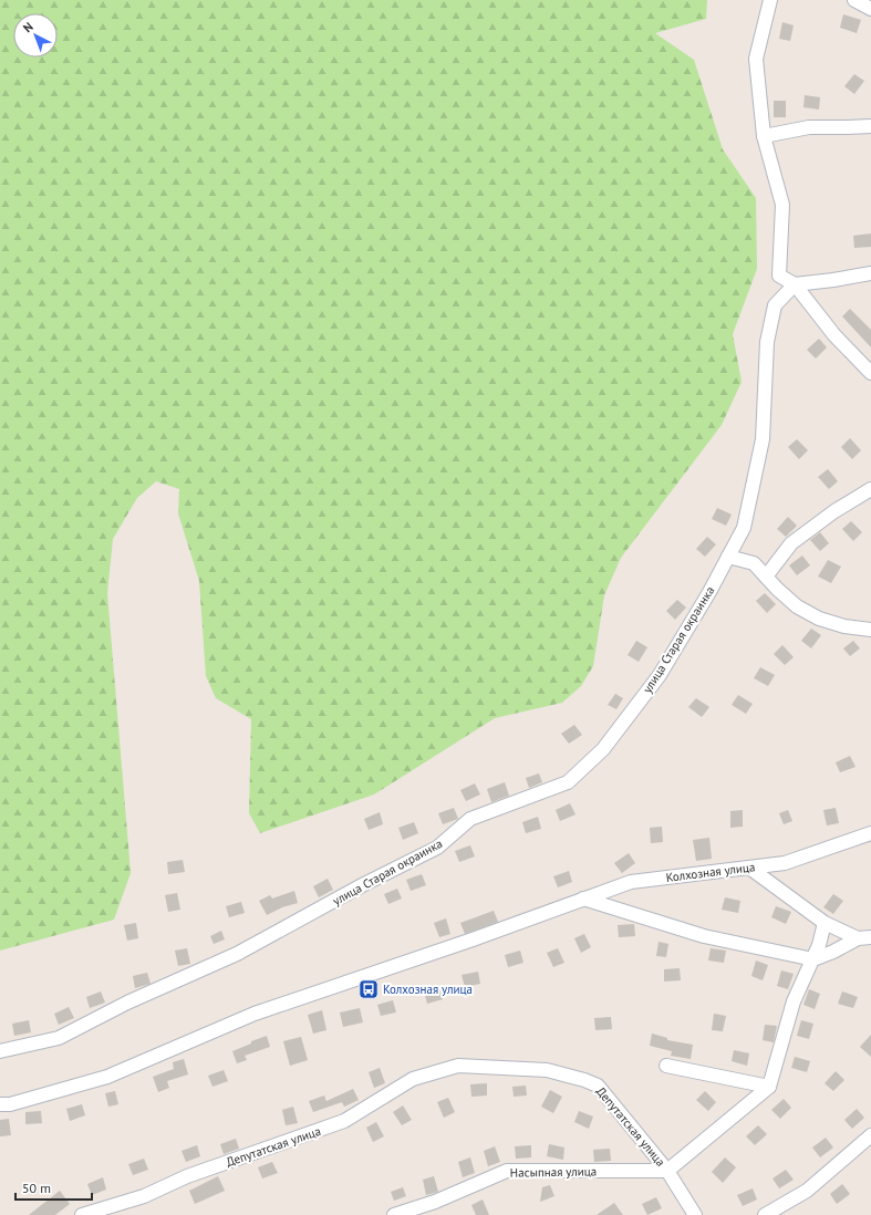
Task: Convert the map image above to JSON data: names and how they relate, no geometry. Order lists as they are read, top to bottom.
{
  "streets": {
    "street": [
      "улица Старая окраинка",
      "Колхозная улица",
      "Депутатская улица",
      "Насыпная улица"
    ]
  },
  "crossings": [
    ["Депутатская улица", "Насыпная улица"]
  ],
  "places": {
    "bus stop": ["Колхозная улица"]
  },
  "scale_bar": "50 m",
  "north": "top left"
}
